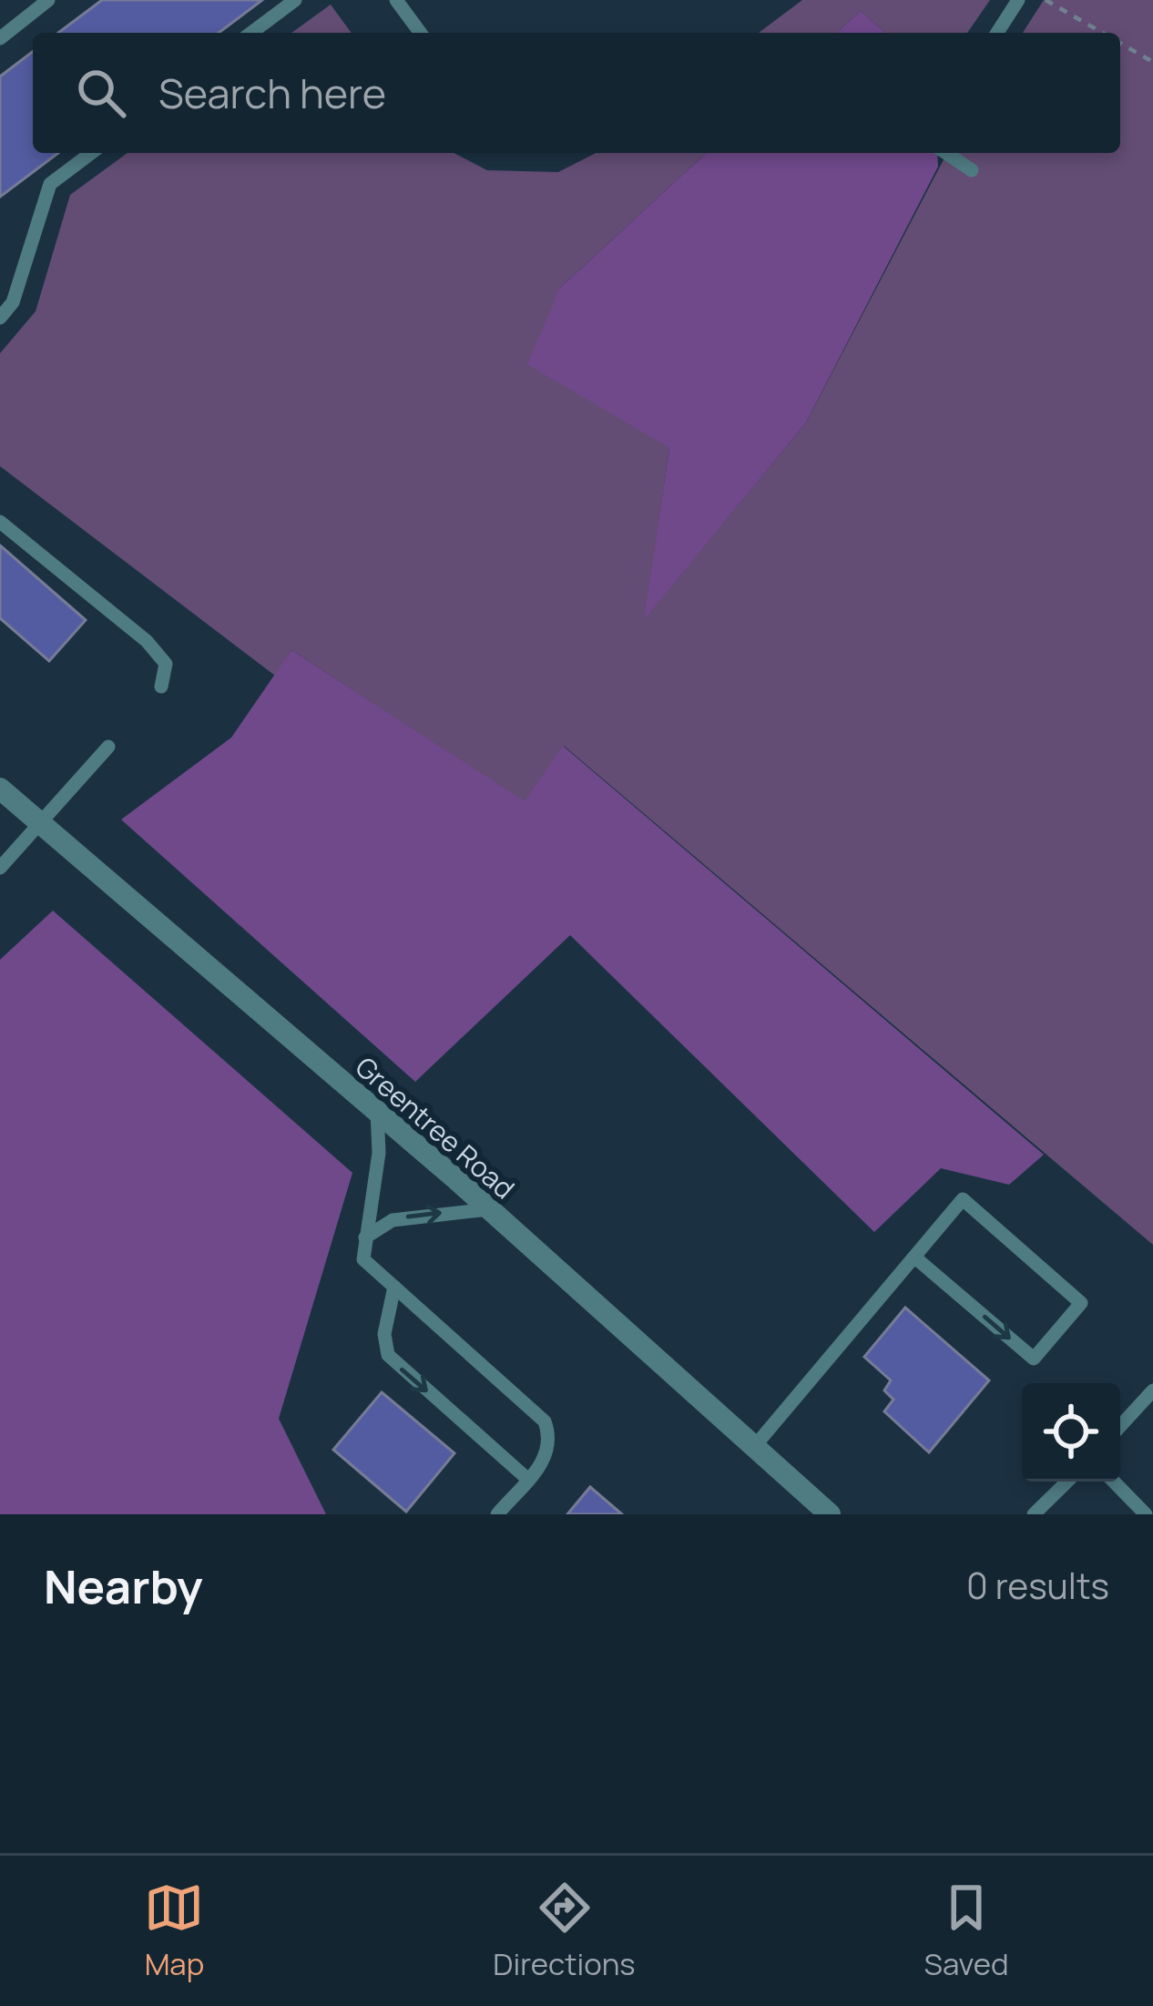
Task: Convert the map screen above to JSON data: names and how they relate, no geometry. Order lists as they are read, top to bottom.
{
  "streets": {
    "street": ["Greentree Road"]
  },
  "page": {
    "search": "Search here",
    "heading": ["Nearby", "0 results"],
    "nav": ["Map", "Directions", "Saved"]
  }
}
